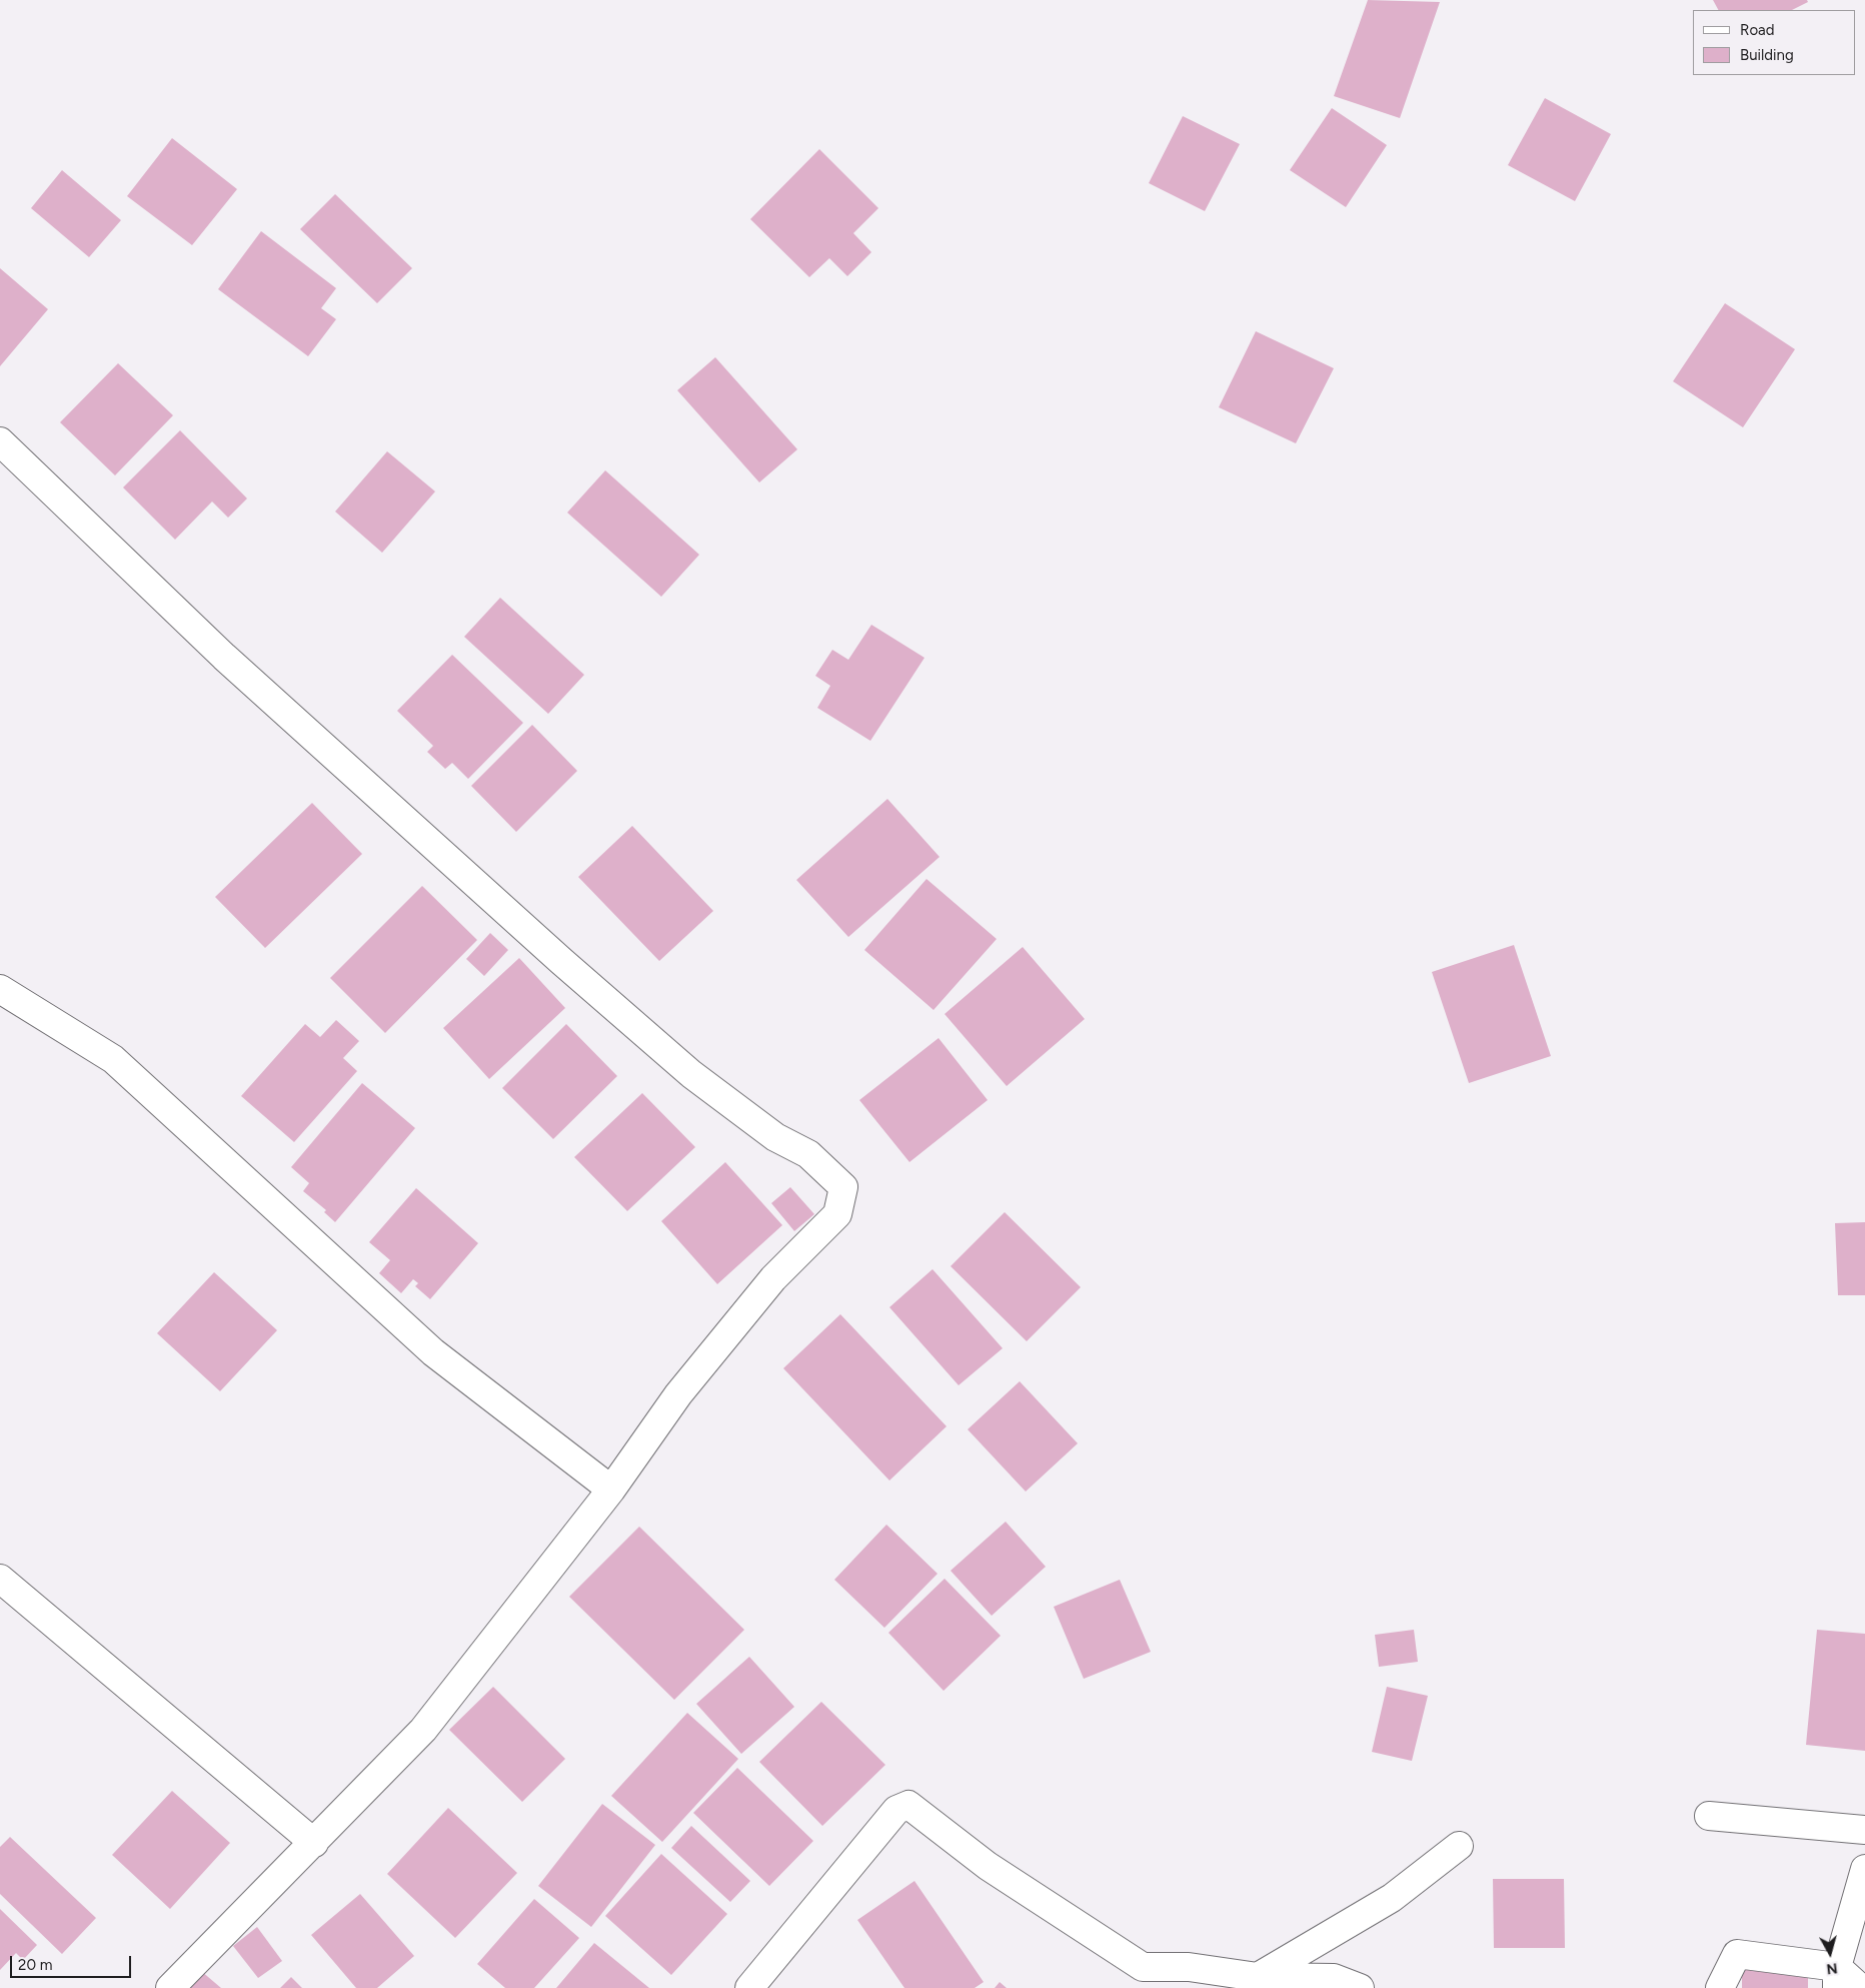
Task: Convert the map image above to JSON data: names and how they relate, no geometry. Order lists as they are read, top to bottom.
{
  "legend": ["Road", "Building"],
  "scale_bar": "20 m",
  "north": "bottom"
}
